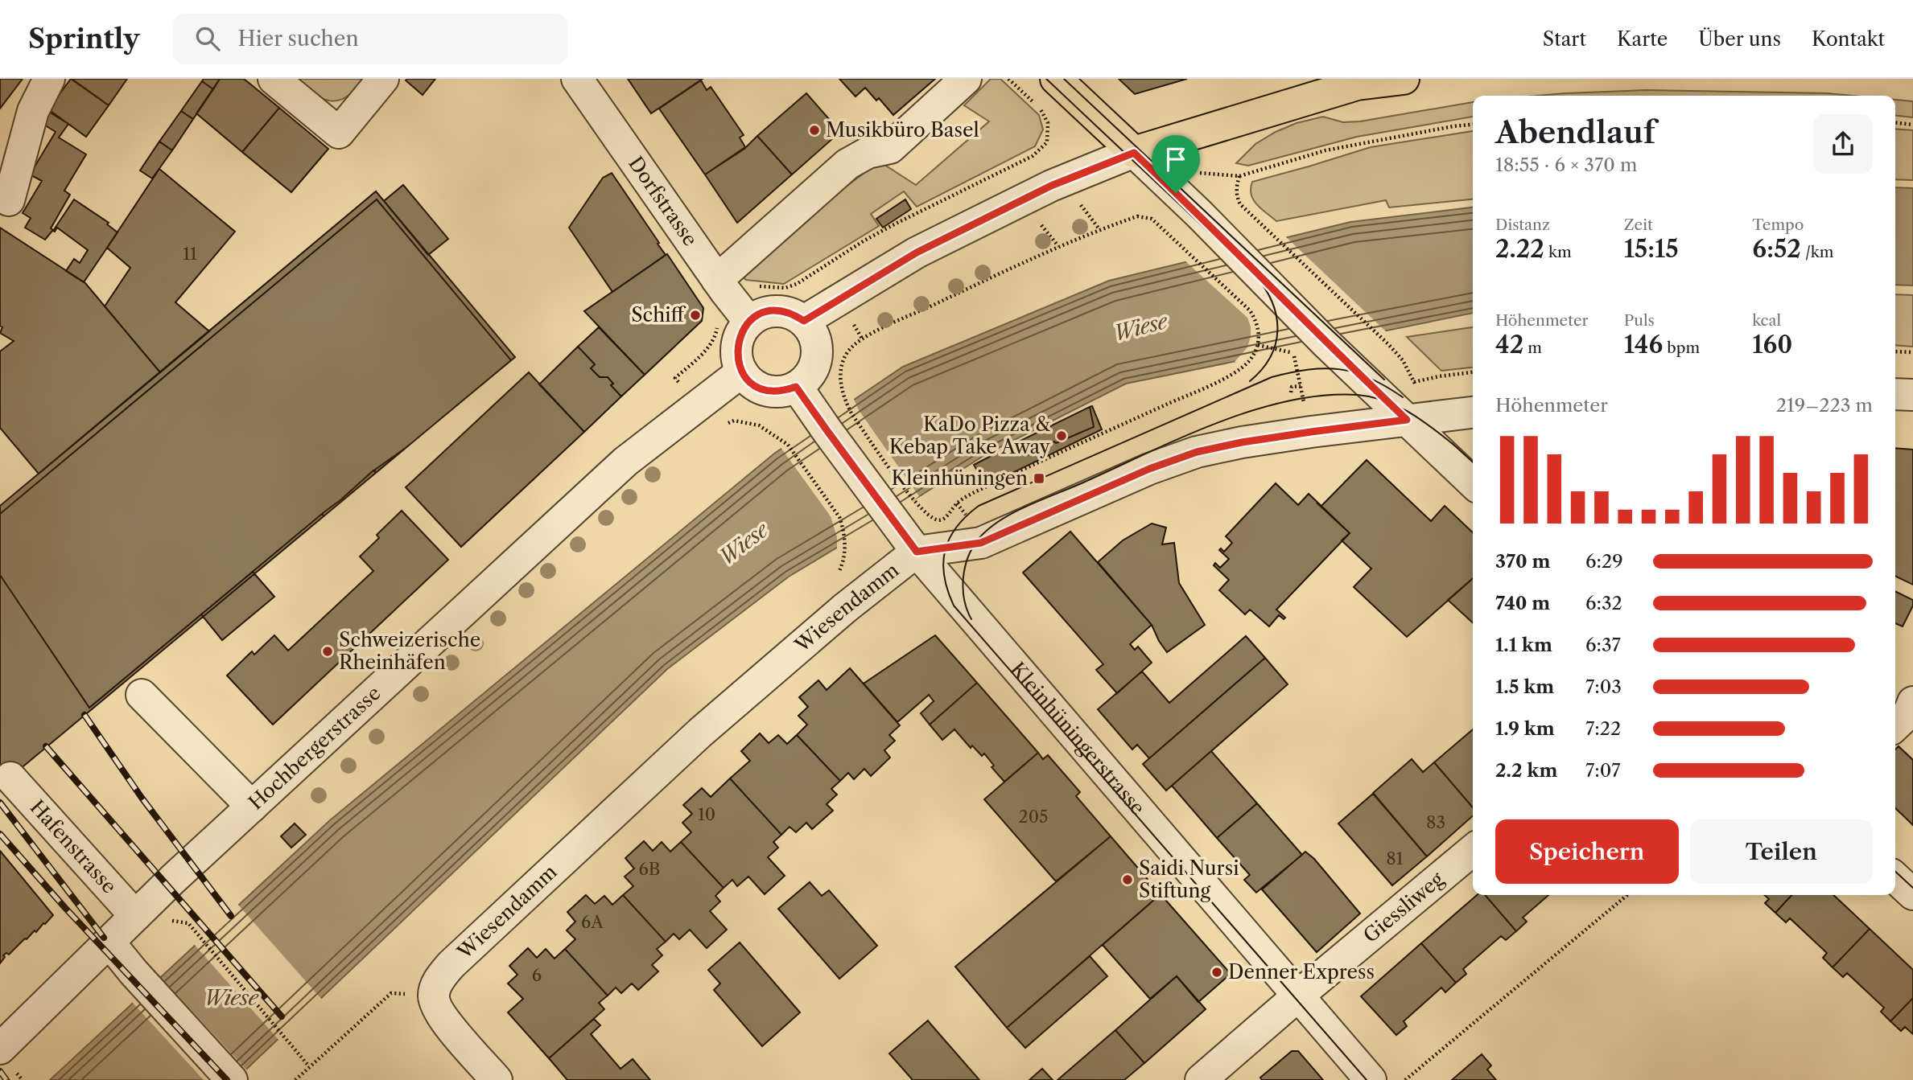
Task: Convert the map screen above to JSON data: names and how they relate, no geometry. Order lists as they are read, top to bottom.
{
  "streets": {
    "street": [
      "Dorfstrasse",
      "Wiesendamm",
      "Kleinhüningerstrasse",
      "Hochbergerstrasse",
      "Hafenstrasse",
      "Giessliweg"
    ]
  },
  "crossings": [
    ["Dorfstrasse", "Kleinhüningerstrasse"],
    ["Dorfstrasse", "Hochbergerstrasse"],
    ["Wiesendamm", "Kleinhüningerstrasse"],
    ["Kleinhüningerstrasse", "Hochbergerstrasse"],
    ["Kleinhüningerstrasse", "Giessliweg"],
    ["Hochbergerstrasse", "Hafenstrasse"]
  ],
  "water": ["Wiese"],
  "places": {
    "other": [
      "Musikbüro Basel",
      "Schiff",
      "KaDo Pizza & Kebap Take Away",
      "Schweizerische Rheinhäfen",
      "Saidi Nursi Stiftung",
      "Denner Express"
    ],
    "transit": ["Kleinhüningen"]
  },
  "house_numbers": [
    "11",
    "10",
    "205",
    "83",
    "81",
    "6B",
    "6A",
    "6"
  ],
  "page": {
    "header": "Sprintly",
    "search": "Hier suchen",
    "nav": [
      "Start",
      "Karte",
      "Über uns",
      "Kontakt"
    ],
    "heading": ["Abendlauf", "18:55 · 6 × 370 m"],
    "stats": [
      ["Distanz", "2.22 km"],
      ["Zeit", "15:15"],
      ["Tempo", "6:52 /km"],
      ["Höhenmeter", "42 m"],
      ["Puls", "146 bpm"],
      ["kcal", "160"]
    ],
    "chart": ["Höhenmeter", "219–223 m"],
    "list": [
      {
        "name": "370 m",
        "note": "6:29"
      },
      {
        "name": "740 m",
        "note": "6:32"
      },
      {
        "name": "1.1 km",
        "note": "6:37"
      },
      {
        "name": "1.5 km",
        "note": "7:03"
      },
      {
        "name": "1.9 km",
        "note": "7:22"
      },
      {
        "name": "2.2 km",
        "note": "7:07"
      }
    ],
    "buttons": ["Speichern", "Teilen"]
  }
}
